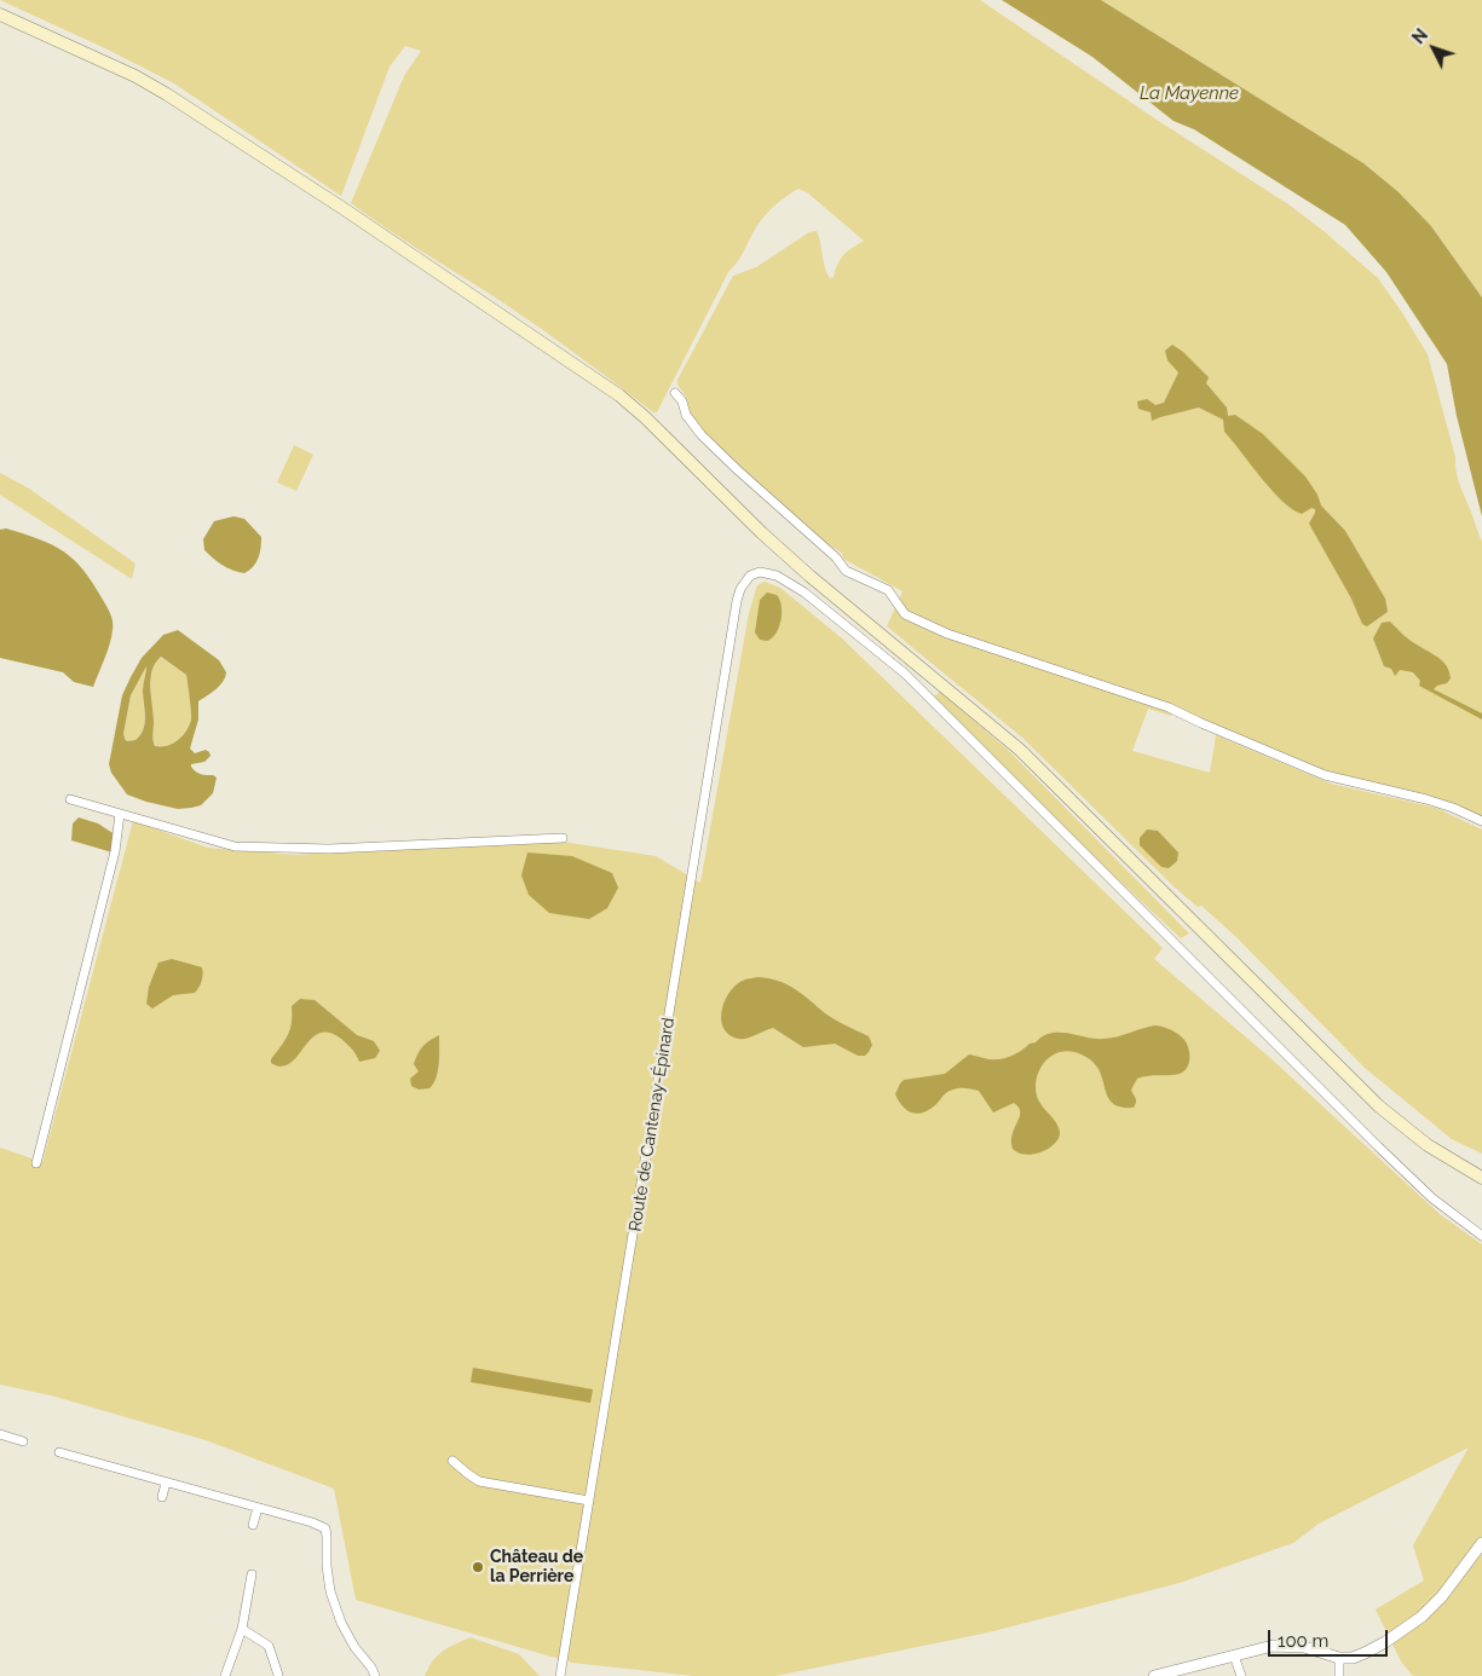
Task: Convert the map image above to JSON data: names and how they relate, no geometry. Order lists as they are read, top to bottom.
{
  "streets": {
    "street": ["Route de Cantenay-Épinard"]
  },
  "water": ["La Mayenne"],
  "places": ["Château de la Perrière"],
  "scale_bar": "100 m",
  "north": "top left"
}
